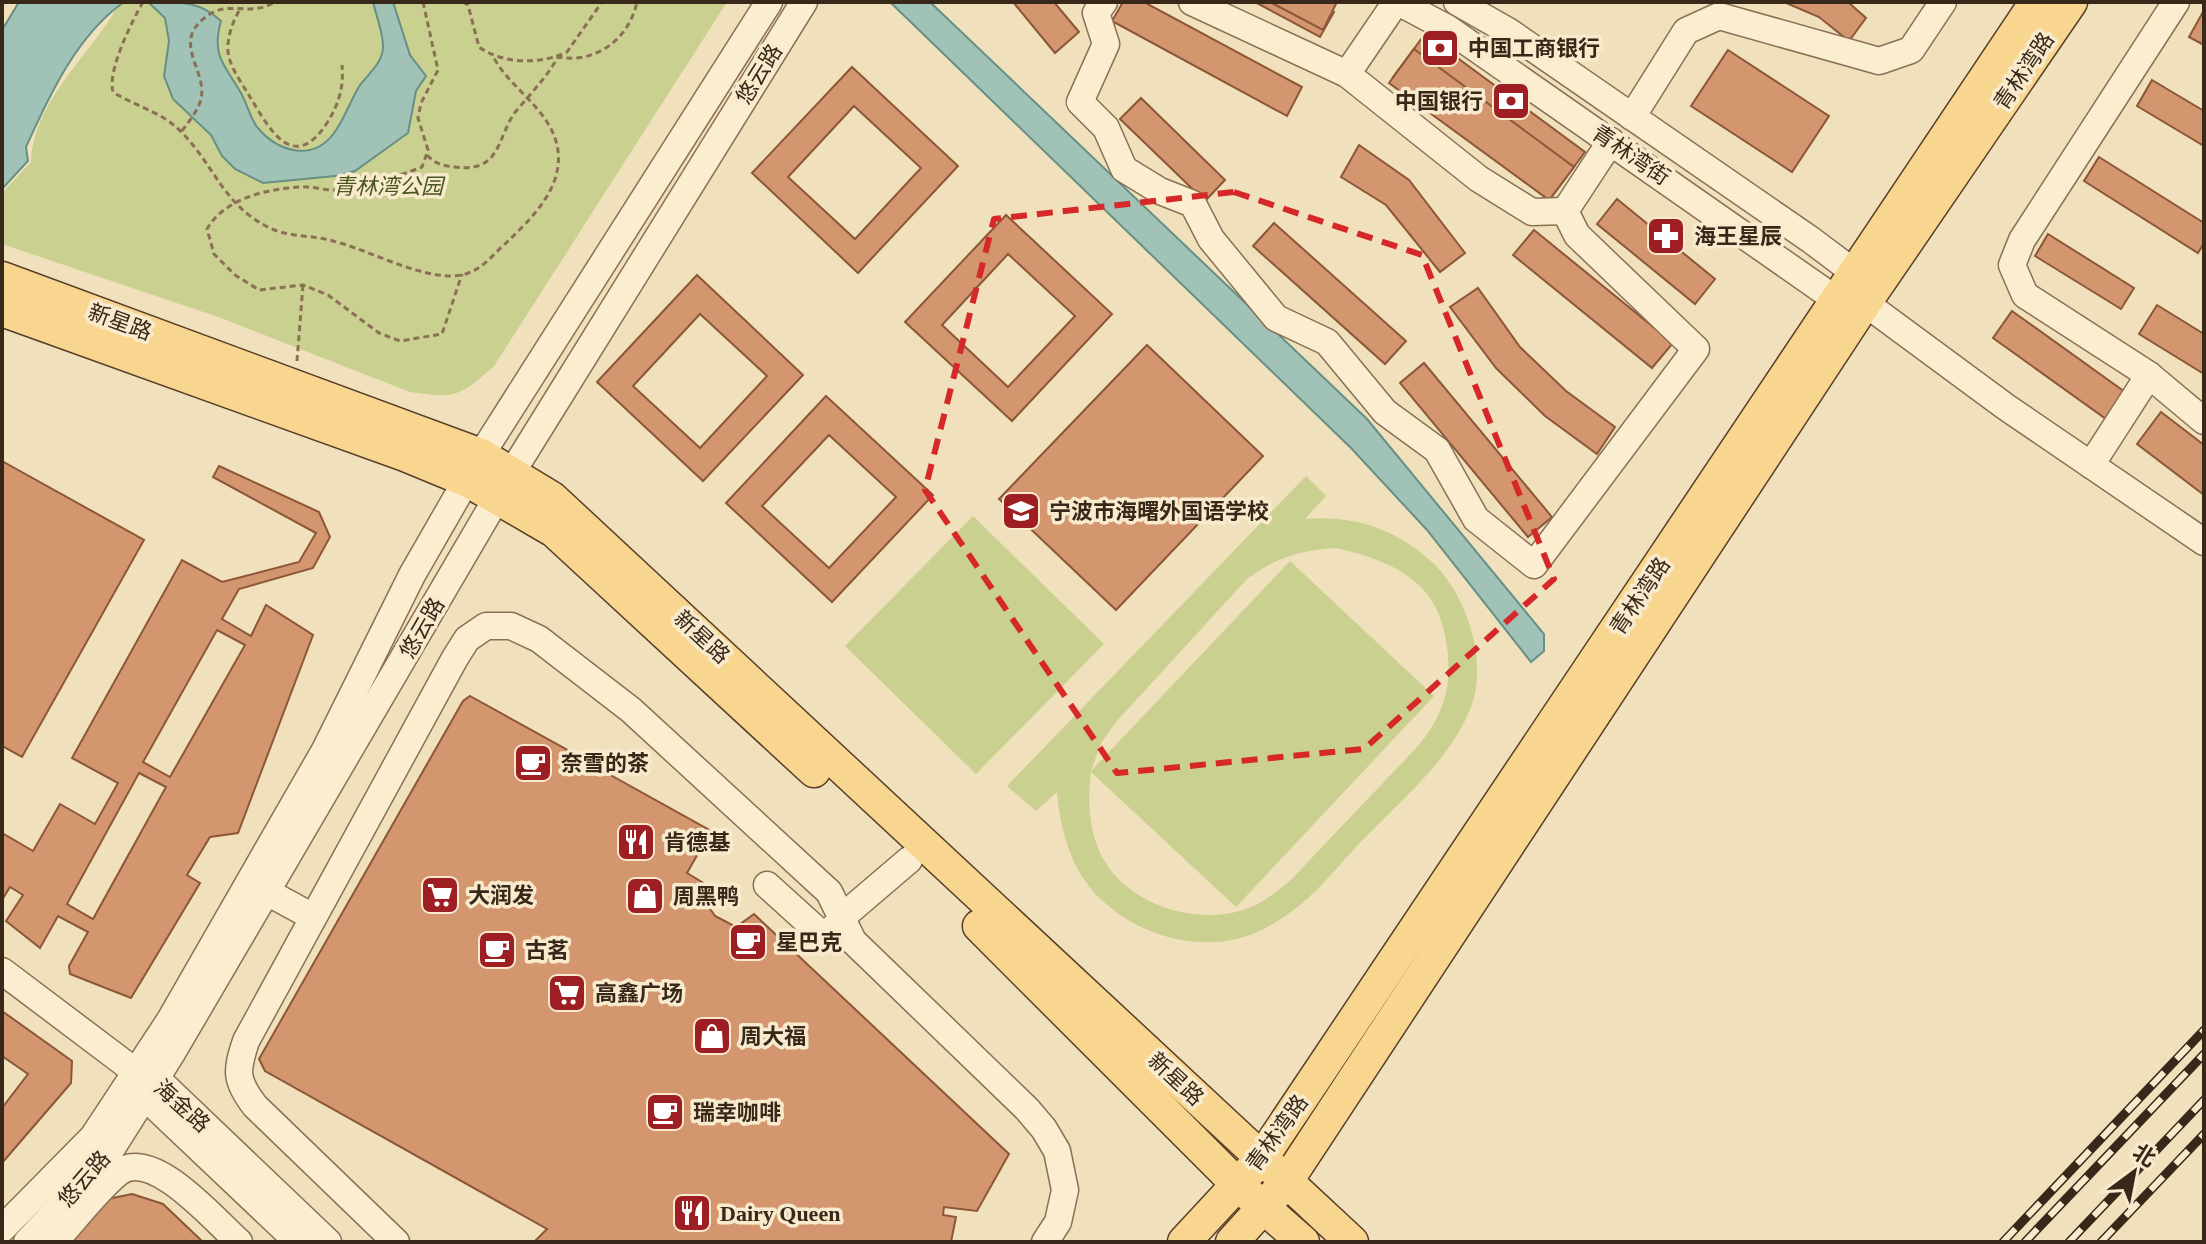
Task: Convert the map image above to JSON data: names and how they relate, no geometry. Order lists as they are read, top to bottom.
{
  "streets": {
    "main road": ["青林湾路", "新星路"],
    "street": ["悠云路", "青林湾街", "海金路"]
  },
  "crossings": [
    ["青林湾路", "青林湾街"],
    ["青林湾路", "新星路"],
    ["悠云路", "新星路"],
    ["悠云路", "海金路"]
  ],
  "parks": ["青林湾公园"],
  "places": {
    "bank": ["中国工商银行", "中国银行"],
    "pharmacy": ["海王星辰"],
    "school or university": ["宁波市海曙外国语学校"],
    "cafe": [
      "奈雪的茶",
      "星巴克",
      "古茗",
      "瑞幸咖啡"
    ],
    "restaurant": ["肯德基", "Dairy Queen"],
    "supermarket": ["大润发", "高鑫广场"],
    "shop": ["周黑鸭", "周大福"]
  },
  "north": "top right"
}
